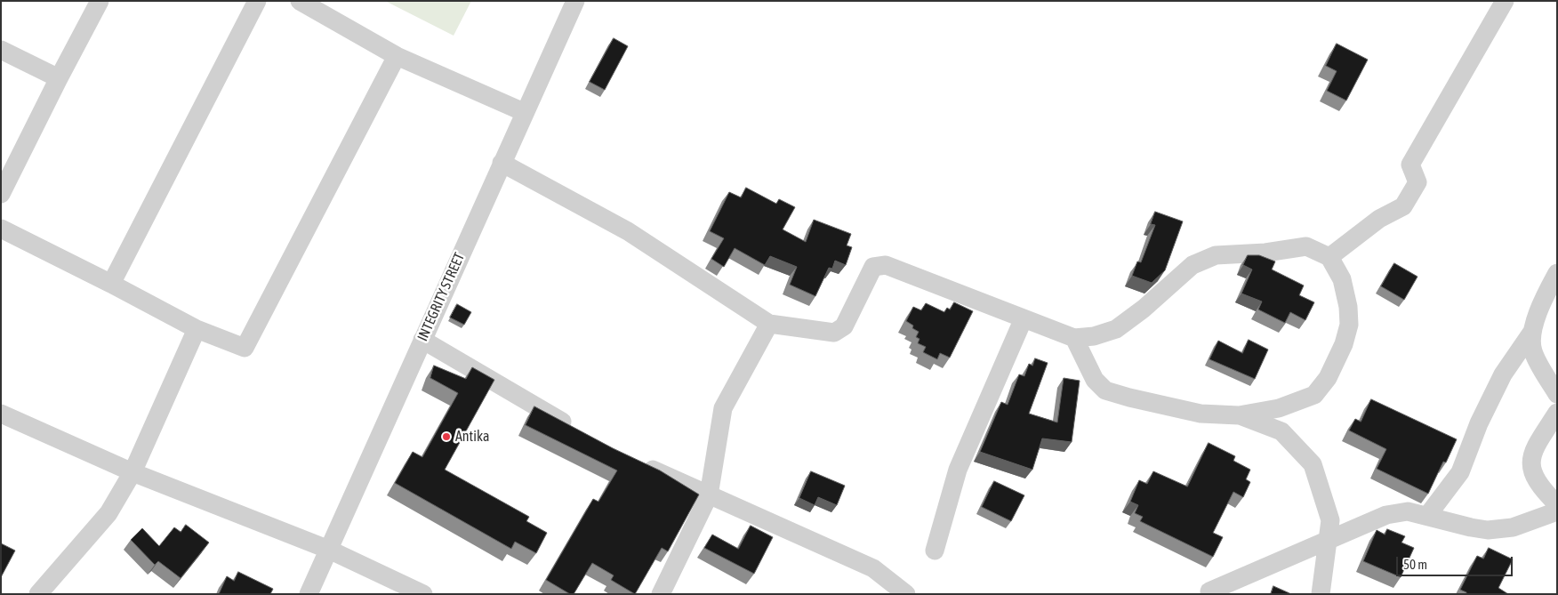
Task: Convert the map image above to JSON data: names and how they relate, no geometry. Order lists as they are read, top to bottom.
{
  "streets": {
    "street": ["INTEGRITY STREET"]
  },
  "places": ["Antika"],
  "scale_bar": "50 m"
}
